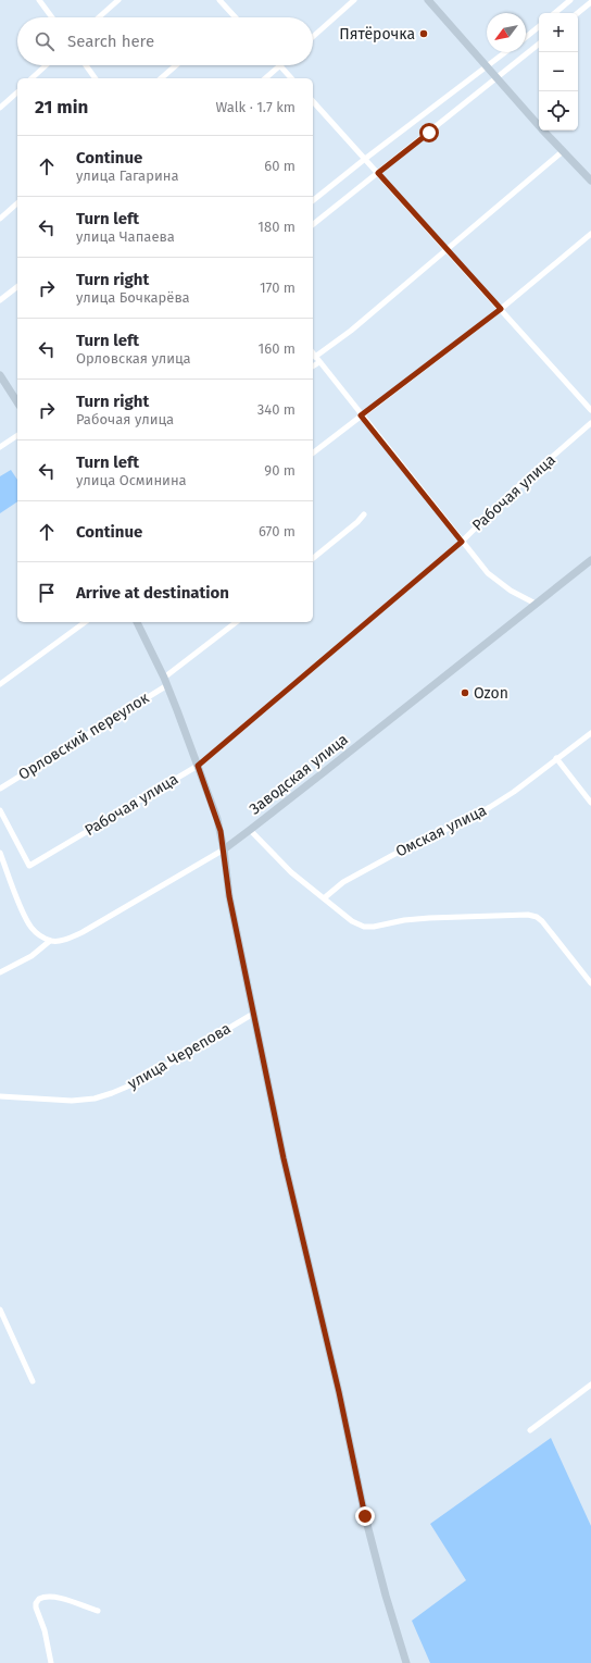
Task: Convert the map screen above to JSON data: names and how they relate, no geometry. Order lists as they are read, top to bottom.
{
  "streets": {
    "street": [
      "Рабочая улица",
      "Орловский переулок",
      "Заводская улица",
      "Омская улица",
      "улица Черепова"
    ]
  },
  "places": ["Пятёрочка", "Ozon"],
  "north": "bottom left",
  "page": {
    "map_buttons": ["+", "−"],
    "search": "Search here",
    "heading": ["21 min", "Walk · 1.7 km"],
    "list": [
      ["Continue", "улица Гагарина", "60 m"],
      ["Turn left", "улица Чапаева", "180 m"],
      ["Turn right", "улица Бочкарёва", "170 m"],
      ["Turn left", "Орловская улица", "160 m"],
      ["Turn right", "Рабочая улица", "340 m"],
      ["Turn left", "улица Осминина", "90 m"],
      ["Continue", "670 m"],
      "Arrive at destination"
    ]
  }
}
